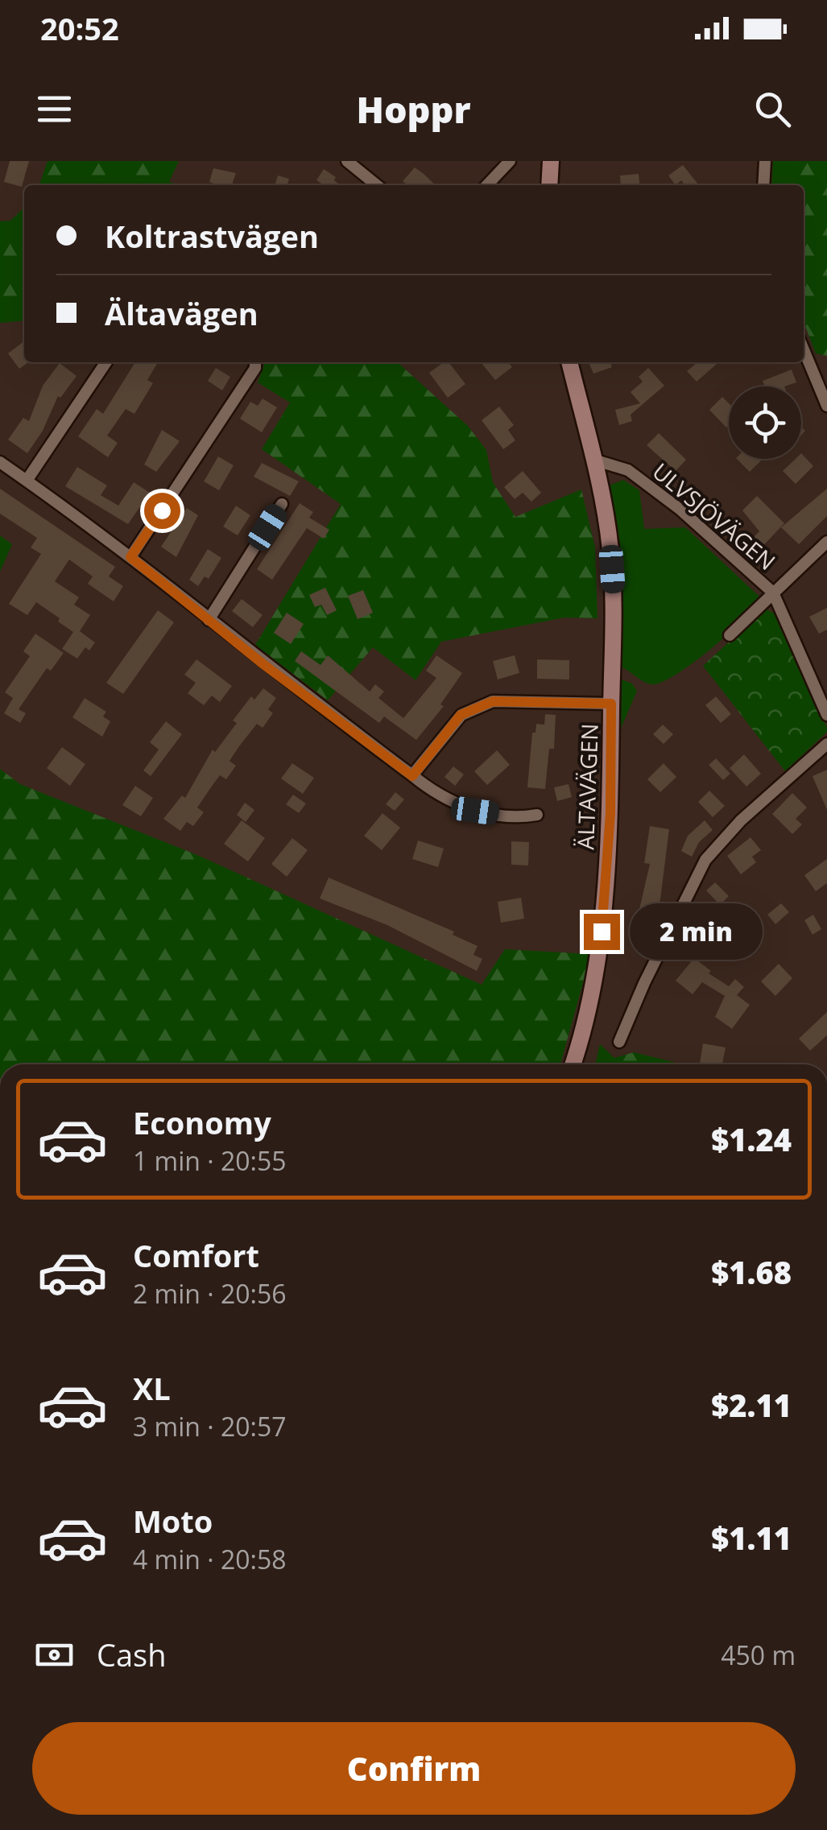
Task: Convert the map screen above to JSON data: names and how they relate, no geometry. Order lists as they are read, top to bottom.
{
  "streets": {
    "main road": ["ÄLTAVÄGEN"],
    "street": ["ULVSJÖVÄGEN"]
  },
  "crossings": [
    ["ULVSJÖVÄGEN", "ÄLTAVÄGEN"]
  ],
  "page": {
    "status": "20:52",
    "header": "Hoppr",
    "banner": ["Koltrastvägen", "Ältavägen"],
    "bubble": "2 min",
    "list": [
      {
        "name": "Economy",
        "note": "1 min · 20:55",
        "value": "$1.24"
      },
      {
        "name": "Comfort",
        "note": "2 min · 20:56",
        "value": "$1.68"
      },
      {
        "name": "XL",
        "note": "3 min · 20:57",
        "value": "$2.11"
      },
      {
        "name": "Moto",
        "note": "4 min · 20:58",
        "value": "$1.11"
      }
    ],
    "pay": ["Cash", "450 m"],
    "buttons": "Confirm"
  }
}
